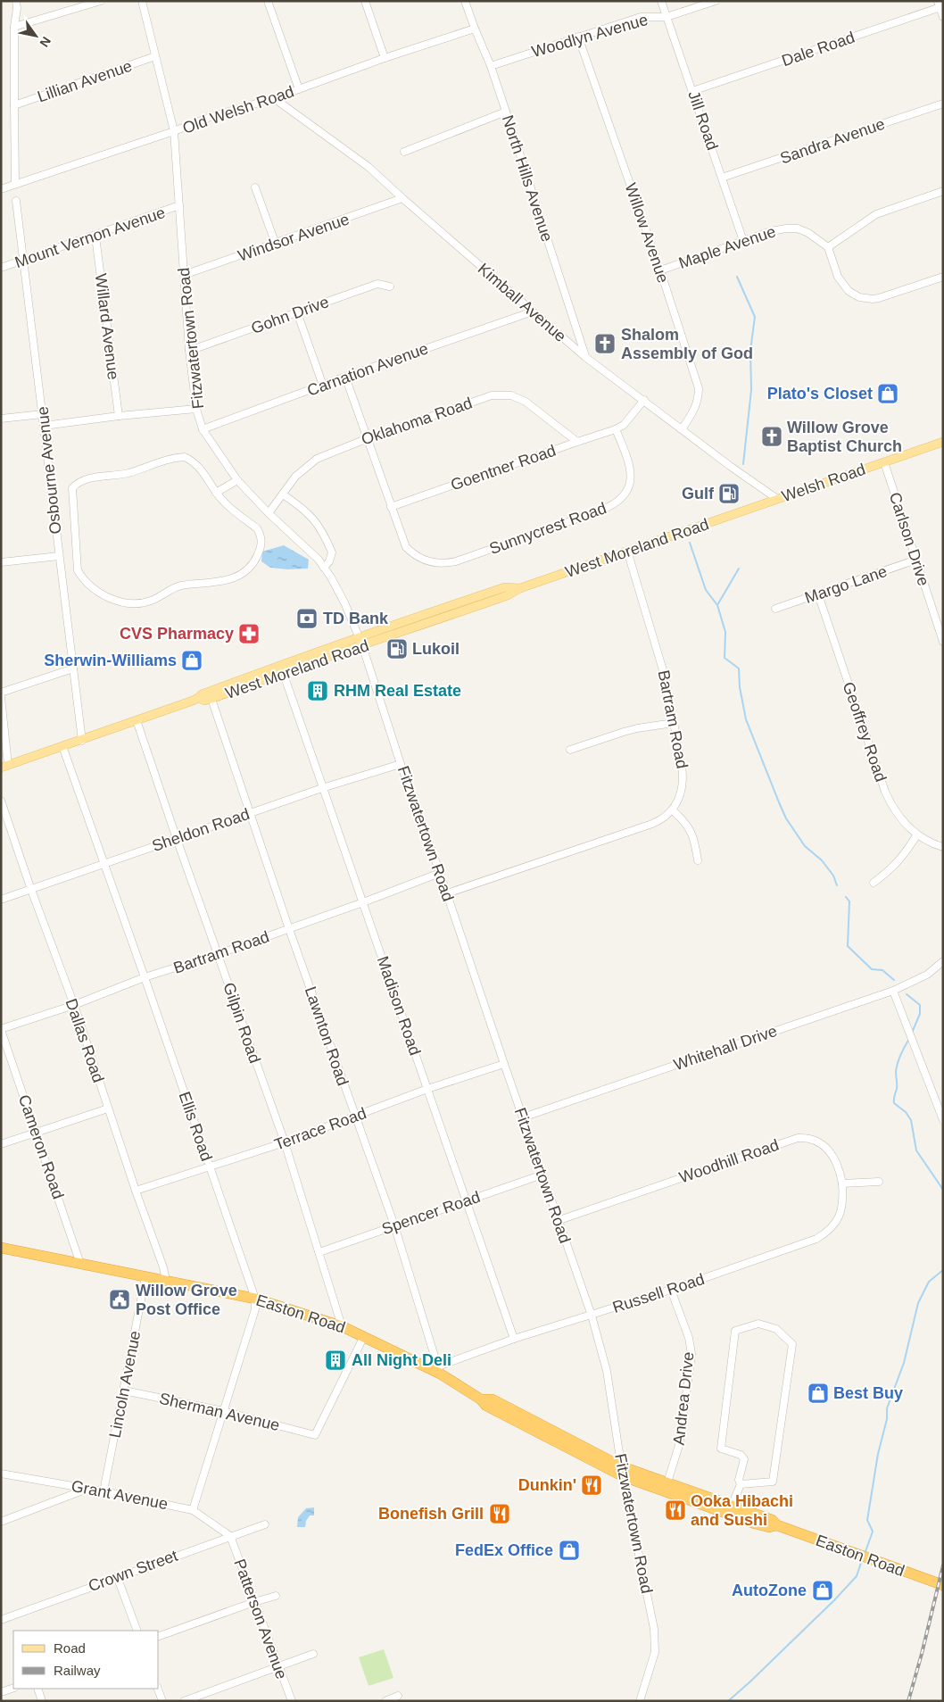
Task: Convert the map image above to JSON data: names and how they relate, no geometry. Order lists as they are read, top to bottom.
{
  "streets": {
    "highway": ["Easton Road"],
    "main road": ["Welsh Road", "West Moreland Road"],
    "street": [
      "Woodlyn Avenue",
      "Dale Road",
      "Lillian Avenue",
      "Old Welsh Road",
      "Jill Road",
      "Sandra Avenue",
      "North Hills Avenue",
      "Willow Avenue",
      "Mount Vernon Avenue",
      "Windsor Avenue",
      "Maple Avenue",
      "Kimball Avenue",
      "Gohn Drive",
      "Willard Avenue",
      "Fitzwatertown Road",
      "Carnation Avenue",
      "Oklahoma Road",
      "Goentner Road",
      "Osbourne Avenue",
      "Sunnycrest Road",
      "Carlson Drive",
      "Margo Lane",
      "Bartram Road",
      "Geoffrey Road",
      "Sheldon Road",
      "Madison Road",
      "Gilpin Road",
      "Lawnton Road",
      "Dallas Road",
      "Whitehall Drive",
      "Ellis Road",
      "Terrace Road",
      "Cameron Road",
      "Woodhill Road",
      "Spencer Road",
      "Russell Road",
      "Lincoln Avenue",
      "Andrea Drive",
      "Sherman Avenue",
      "Grant Avenue",
      "Crown Street",
      "Patterson Avenue"
    ]
  },
  "crossings": [
    ["Woodlyn Avenue", "Jill Road"],
    ["Woodlyn Avenue", "North Hills Avenue"],
    ["Woodlyn Avenue", "Willow Avenue"],
    ["Dale Road", "Jill Road"],
    ["Lillian Avenue", "Fitzwatertown Road"],
    ["Old Welsh Road", "North Hills Avenue"],
    ["Old Welsh Road", "Kimball Avenue"],
    ["Old Welsh Road", "Fitzwatertown Road"],
    ["Jill Road", "Sandra Avenue"],
    ["Jill Road", "Maple Avenue"],
    ["North Hills Avenue", "Kimball Avenue"],
    ["Willow Avenue", "Maple Avenue"],
    ["Willow Avenue", "Kimball Avenue"],
    ["Mount Vernon Avenue", "Willard Avenue"],
    ["Mount Vernon Avenue", "Fitzwatertown Road"],
    ["Mount Vernon Avenue", "Osbourne Avenue"],
    ["Windsor Avenue", "Kimball Avenue"],
    ["Windsor Avenue", "Fitzwatertown Road"],
    ["Kimball Avenue", "Carnation Avenue"],
    ["Kimball Avenue", "Welsh Road"],
    ["Gohn Drive", "Fitzwatertown Road"],
    ["Fitzwatertown Road", "Carnation Avenue"],
    ["Fitzwatertown Road", "Oklahoma Road"],
    ["Fitzwatertown Road", "West Moreland Road"],
    ["Fitzwatertown Road", "Bartram Road"],
    ["Fitzwatertown Road", "Sheldon Road"],
    ["Fitzwatertown Road", "Whitehall Drive"],
    ["Fitzwatertown Road", "Terrace Road"],
    ["Fitzwatertown Road", "Woodhill Road"],
    ["Fitzwatertown Road", "Spencer Road"],
    ["Fitzwatertown Road", "Russell Road"],
    ["Fitzwatertown Road", "Easton Road"],
    ["Carnation Avenue", "Sunnycrest Road"],
    ["Oklahoma Road", "Goentner Road"],
    ["Oklahoma Road", "Sunnycrest Road"],
    ["Goentner Road", "Sunnycrest Road"],
    ["Osbourne Avenue", "West Moreland Road"],
    ["Welsh Road", "Carlson Drive"],
    ["Welsh Road", "West Moreland Road"],
    ["Carlson Drive", "Margo Lane"],
    ["West Moreland Road", "Bartram Road"],
    ["West Moreland Road", "Madison Road"],
    ["West Moreland Road", "Gilpin Road"],
    ["West Moreland Road", "Lawnton Road"],
    ["West Moreland Road", "Ellis Road"],
    ["Margo Lane", "Geoffrey Road"],
    ["Bartram Road", "Madison Road"],
    ["Bartram Road", "Gilpin Road"],
    ["Bartram Road", "Lawnton Road"],
    ["Bartram Road", "Dallas Road"],
    ["Bartram Road", "Ellis Road"],
    ["Bartram Road", "Cameron Road"],
    ["Sheldon Road", "Madison Road"],
    ["Sheldon Road", "Gilpin Road"],
    ["Sheldon Road", "Lawnton Road"],
    ["Sheldon Road", "Dallas Road"],
    ["Sheldon Road", "Ellis Road"],
    ["Madison Road", "Terrace Road"],
    ["Madison Road", "Spencer Road"],
    ["Madison Road", "Russell Road"],
    ["Gilpin Road", "Terrace Road"],
    ["Gilpin Road", "Spencer Road"],
    ["Gilpin Road", "Easton Road"],
    ["Lawnton Road", "Terrace Road"],
    ["Lawnton Road", "Spencer Road"],
    ["Lawnton Road", "Russell Road"],
    ["Lawnton Road", "Easton Road"],
    ["Dallas Road", "Terrace Road"],
    ["Dallas Road", "Easton Road"],
    ["Ellis Road", "Terrace Road"],
    ["Ellis Road", "Easton Road"],
    ["Ellis Road", "Sherman Avenue"],
    ["Ellis Road", "Grant Avenue"],
    ["Cameron Road", "Easton Road"],
    ["Woodhill Road", "Russell Road"],
    ["Russell Road", "Easton Road"],
    ["Russell Road", "Andrea Drive"],
    ["Easton Road", "Lincoln Avenue"],
    ["Easton Road", "Andrea Drive"],
    ["Easton Road", "Sherman Avenue"],
    ["Lincoln Avenue", "Sherman Avenue"],
    ["Lincoln Avenue", "Grant Avenue"],
    ["Grant Avenue", "Crown Street"],
    ["Grant Avenue", "Patterson Avenue"],
    ["Crown Street", "Patterson Avenue"]
  ],
  "places": {
    "church": ["Shalom Assembly of God", "Willow Grove Baptist Church"],
    "shop": [
      "Plato's Closet",
      "Sherwin-Williams",
      "Best Buy",
      "FedEx Office",
      "AutoZone"
    ],
    "fuel station": ["Gulf", "Lukoil"],
    "bank": ["TD Bank"],
    "pharmacy": ["CVS Pharmacy"],
    "building": ["RHM Real Estate", "All Night Deli"],
    "public building": ["Willow Grove Post Office"],
    "restaurant": ["Dunkin'", "Ooka Hibachi and Sushi", "Bonefish Grill"]
  },
  "legend": ["Road", "Railway"],
  "north": "bottom right"
}
